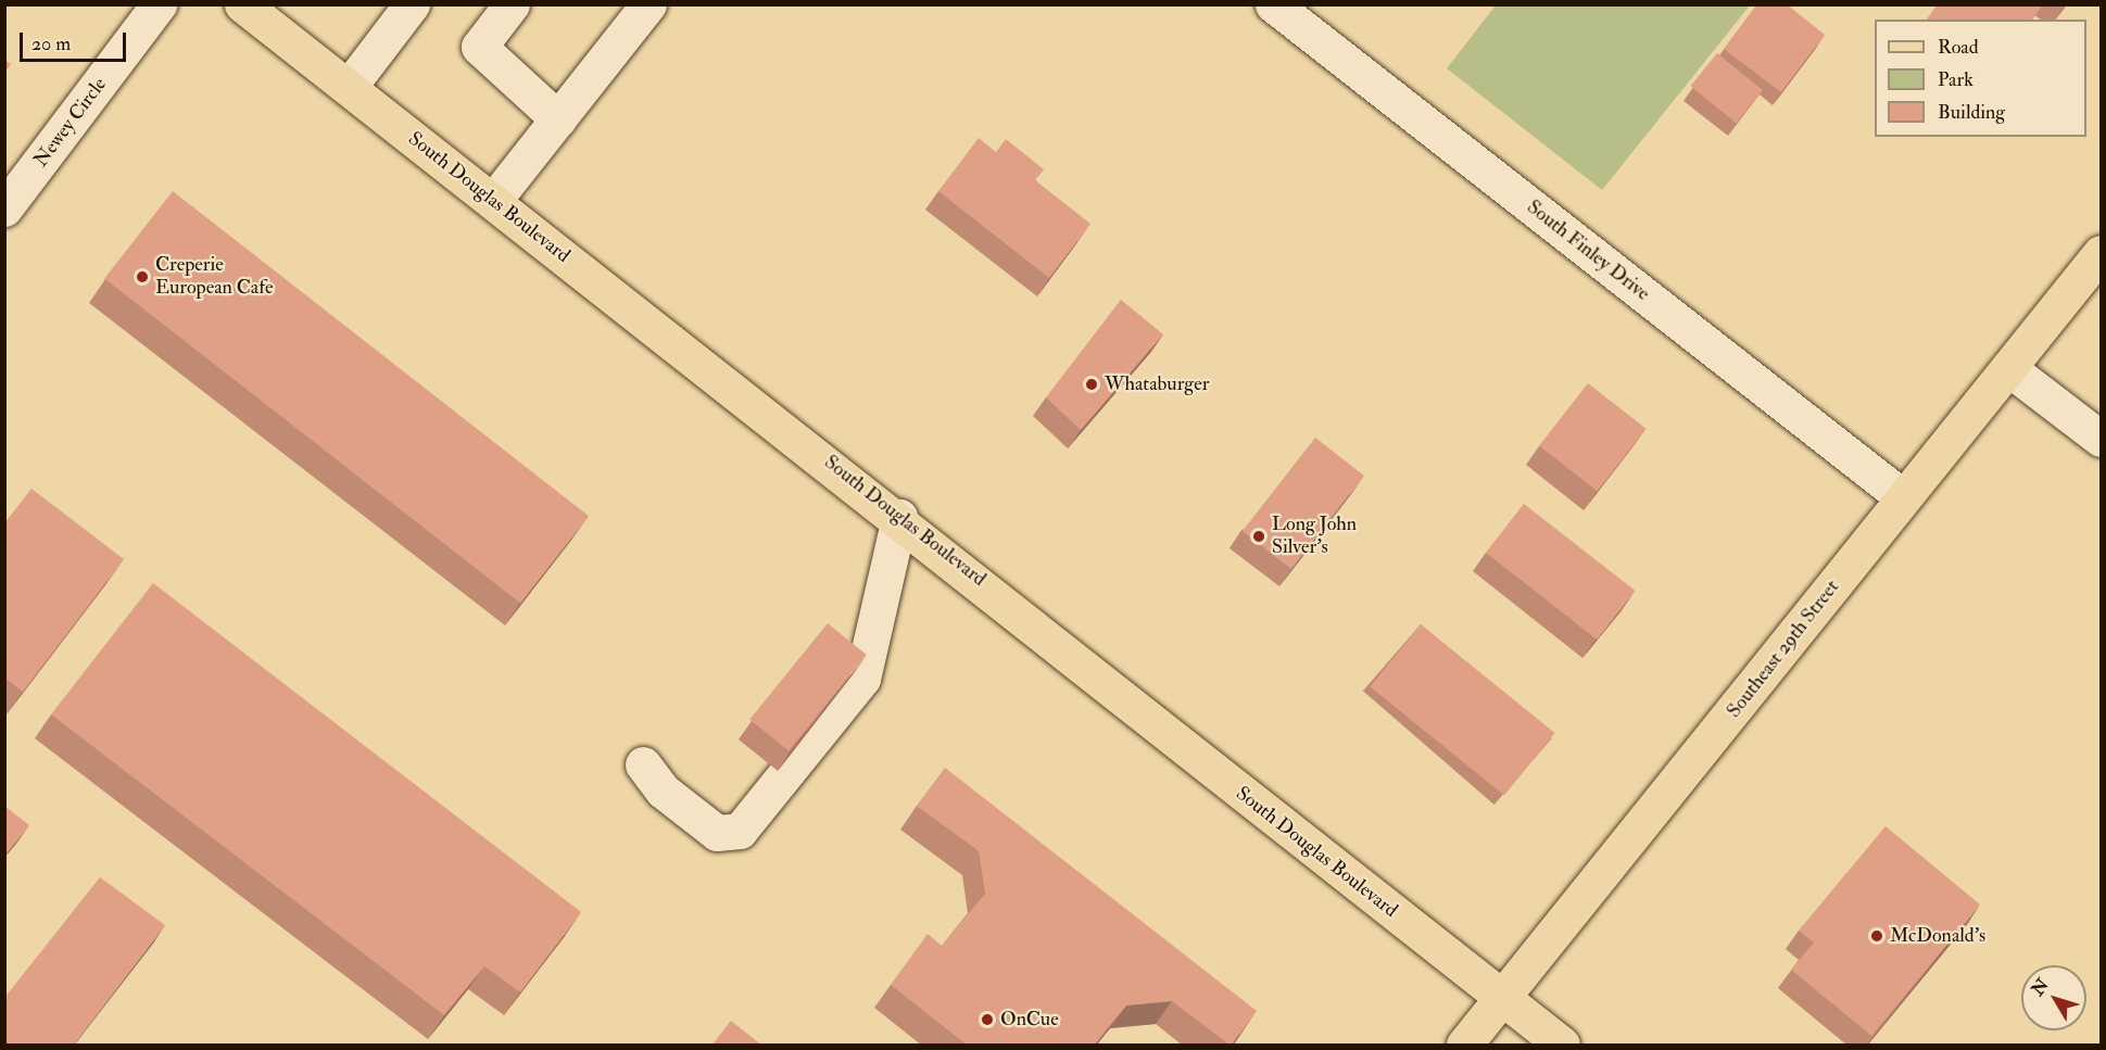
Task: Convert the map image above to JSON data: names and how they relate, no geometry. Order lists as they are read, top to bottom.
{
  "streets": {
    "main road": ["South Douglas Boulevard", "Southeast 29th Street"],
    "street": ["Newey Circle", "South Finley Drive"]
  },
  "crossings": [
    ["South Douglas Boulevard", "Southeast 29th Street"],
    ["South Finley Drive", "Southeast 29th Street"]
  ],
  "places": [
    "Creperie European Cafe",
    "Whataburger",
    "Long John Silver's",
    "McDonald's",
    "OnCue"
  ],
  "legend": ["Road", "Park", "Building"],
  "scale_bar": "20 m",
  "north": "top left"
}
